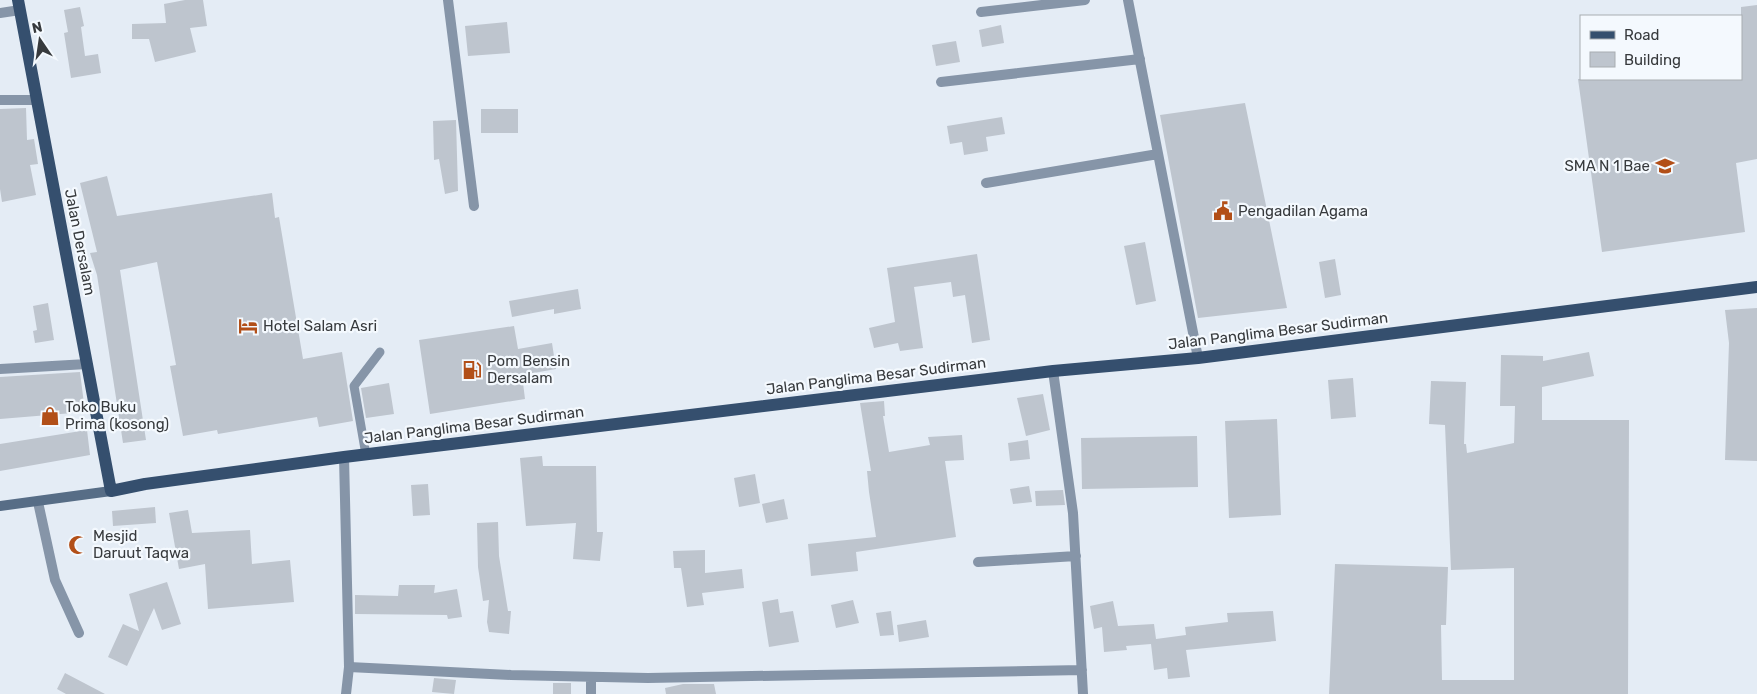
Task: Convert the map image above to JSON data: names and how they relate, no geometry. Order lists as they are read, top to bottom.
{
  "streets": {
    "main road": ["Jalan Dersalam", "Jalan Panglima Besar Sudirman"]
  },
  "crossings": [
    ["Jalan Dersalam", "Jalan Panglima Besar Sudirman"]
  ],
  "places": {
    "school or university": ["SMA N 1 Bae"],
    "public building": ["Pengadilan Agama"],
    "hotel": ["Hotel Salam Asri"],
    "fuel station": ["Pom Bensin Dersalam"],
    "shop": ["Toko Buku Prima (kosong)"],
    "mosque": ["Mesjid Daruut Taqwa"]
  },
  "legend": ["Road", "Building"],
  "north": "top"
}
